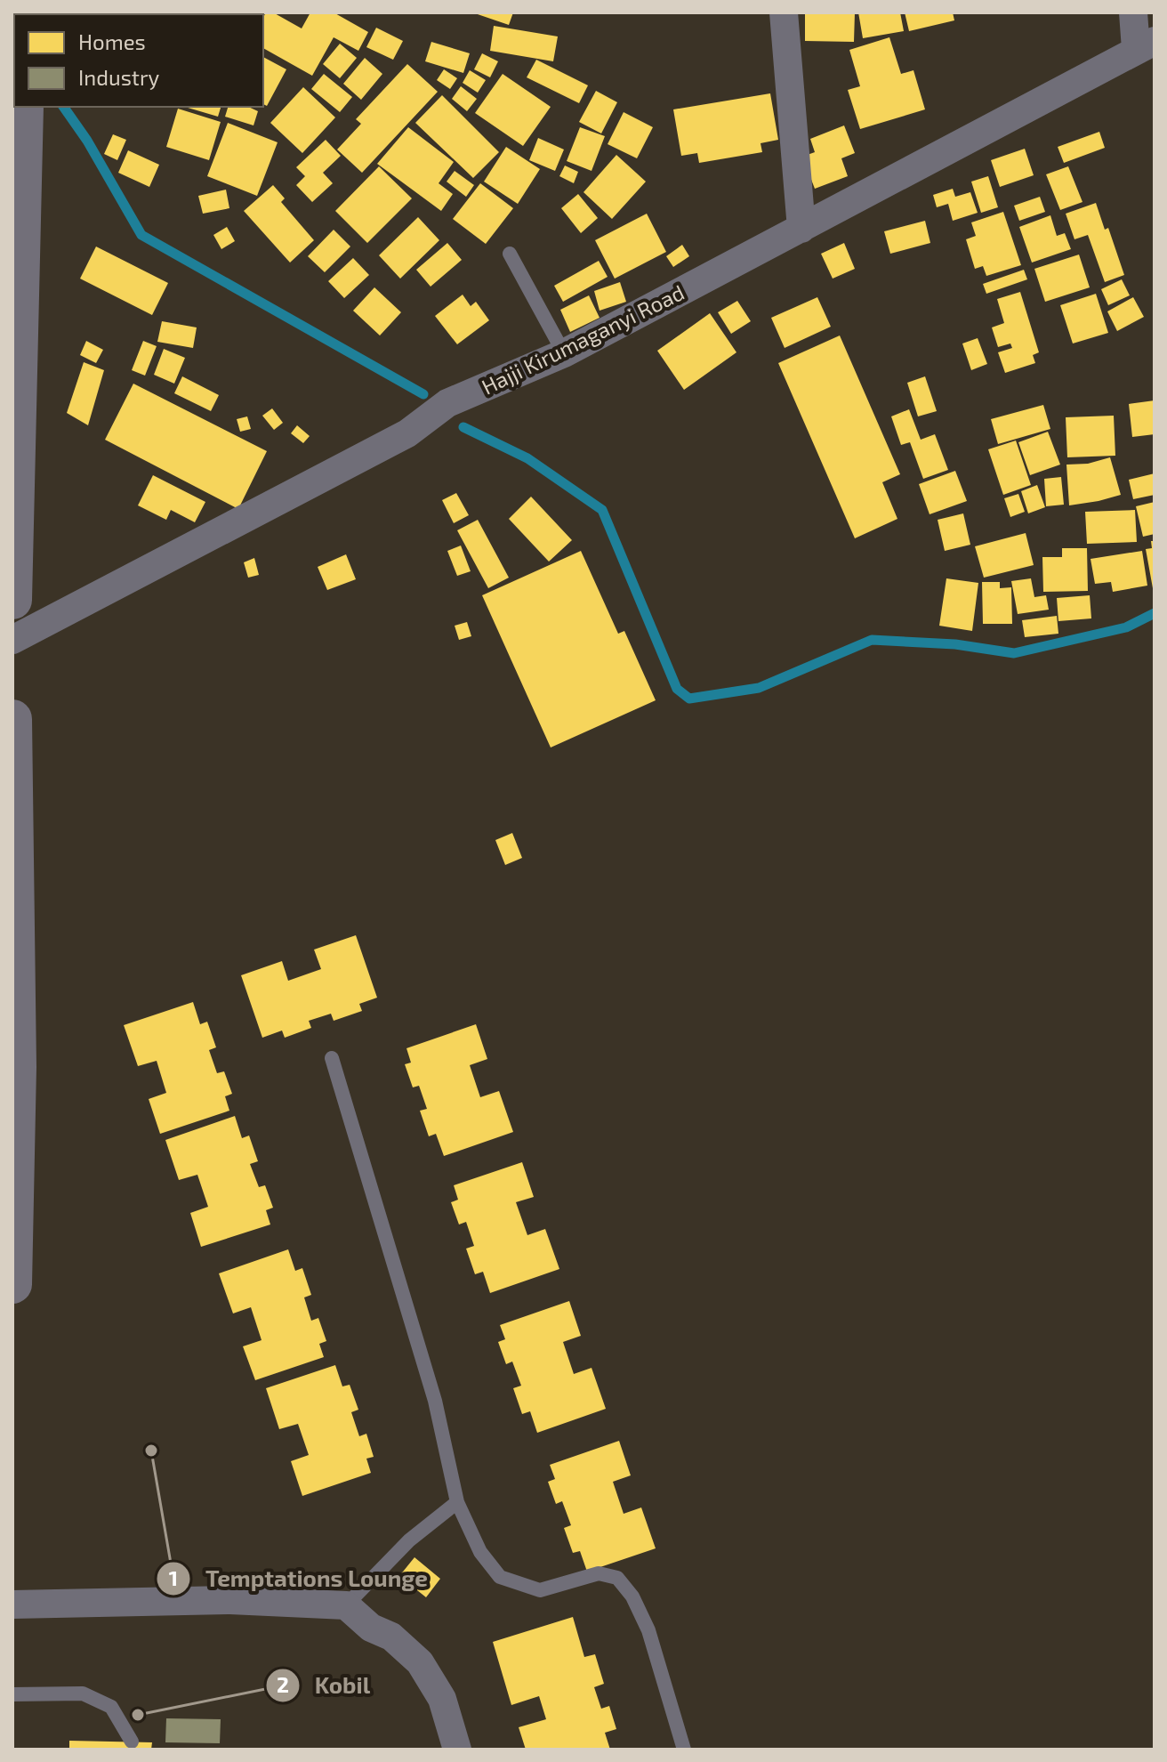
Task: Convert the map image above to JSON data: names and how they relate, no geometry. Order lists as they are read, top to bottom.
{
  "streets": {
    "street": ["Hajji Kirumaganyi Road"]
  },
  "places": ["Temptations Lounge", "Kobil"],
  "legend": ["Homes", "Industry"]
}
